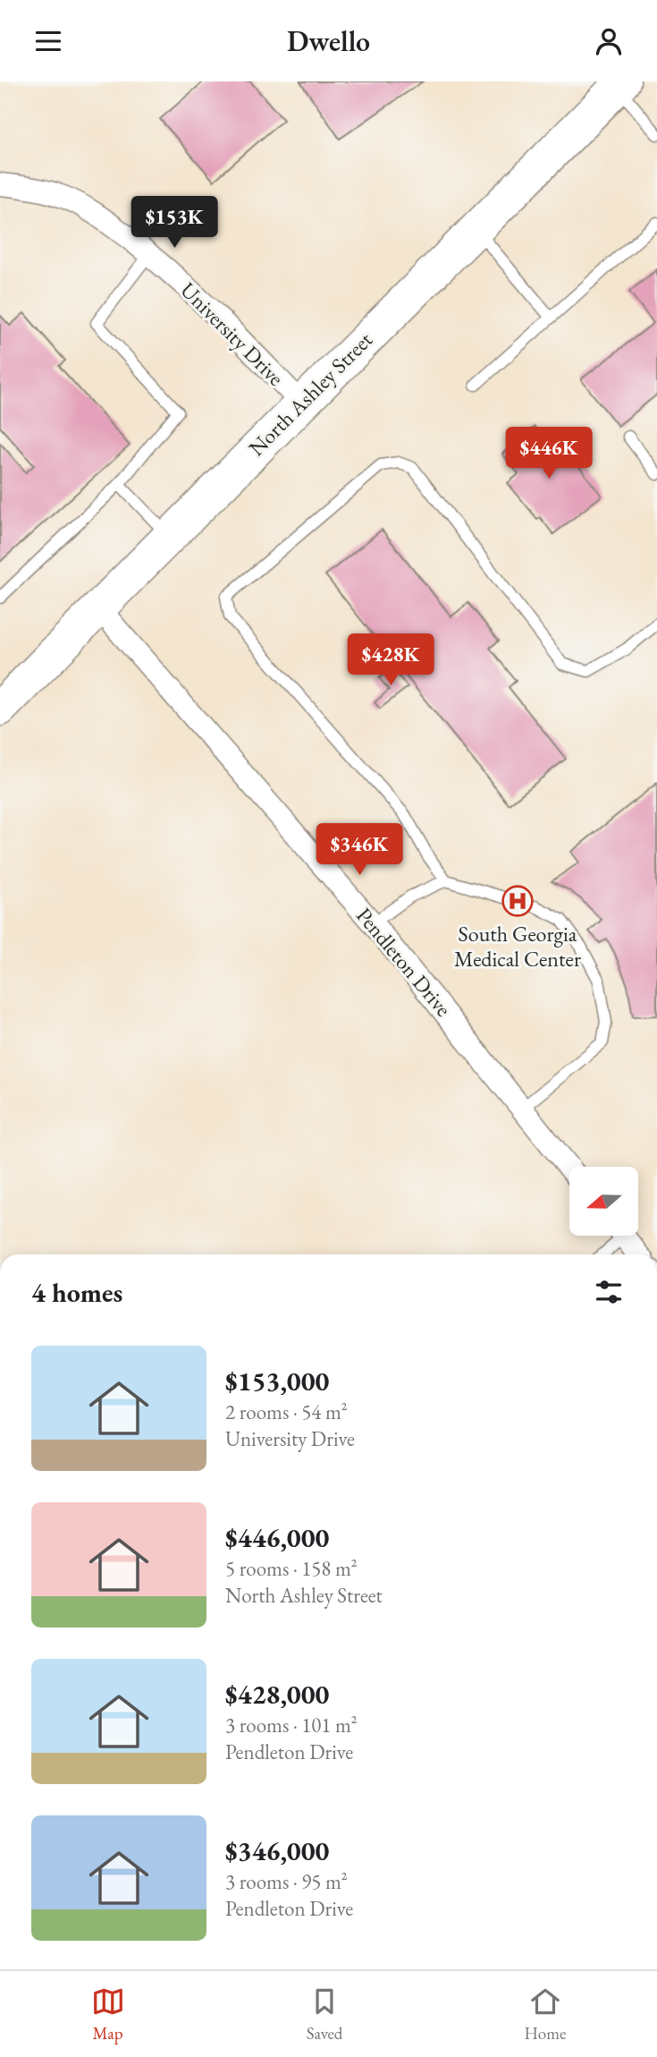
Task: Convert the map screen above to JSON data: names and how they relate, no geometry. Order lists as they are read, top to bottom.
{
  "streets": {
    "main road": ["North Ashley Street"],
    "street": ["University Drive", "Pendleton Drive"]
  },
  "crossings": [
    ["University Drive", "North Ashley Street"],
    ["North Ashley Street", "Pendleton Drive"]
  ],
  "places": {
    "hospital": ["South Georgia Medical Center"]
  },
  "north": "left",
  "page": {
    "header": "Dwello",
    "price": [
      "$153K",
      "$446K",
      "$428K",
      "$346K"
    ],
    "heading": "4 homes",
    "list": [
      {
        "name": "$153,000",
        "note": "2 rooms · 54 m² · University Drive"
      },
      {
        "name": "$446,000",
        "note": "5 rooms · 158 m² · North Ashley Street"
      },
      {
        "name": "$428,000",
        "note": "3 rooms · 101 m² · Pendleton Drive"
      },
      {
        "name": "$346,000",
        "note": "3 rooms · 95 m² · Pendleton Drive"
      }
    ],
    "tabs": ["Map", "Saved", "Home"]
  }
}
